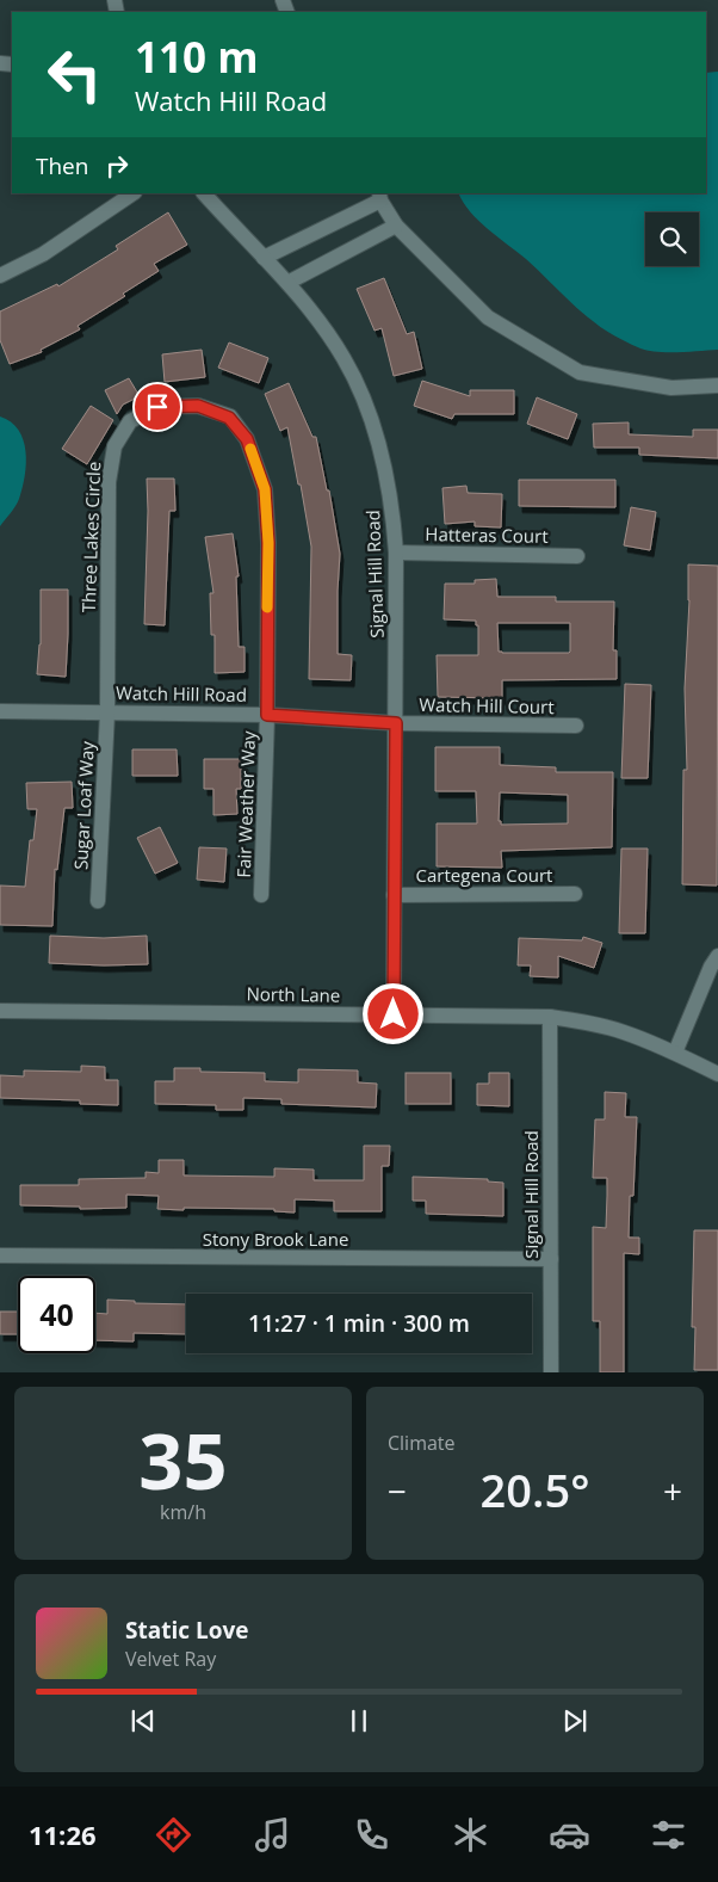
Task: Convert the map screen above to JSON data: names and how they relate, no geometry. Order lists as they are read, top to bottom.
{
  "streets": {
    "street": [
      "Hatteras Court",
      "Three Lakes Circle",
      "Signal Hill Road",
      "Watch Hill Road",
      "Watch Hill Court",
      "Fair Weather Way",
      "Sugar Loaf Way",
      "Cartegena Court",
      "North Lane",
      "Stony Brook Lane"
    ]
  },
  "crossings": [
    ["Hatteras Court", "Signal Hill Road"],
    ["Three Lakes Circle", "Watch Hill Road"],
    ["Three Lakes Circle", "Fair Weather Way"],
    ["Three Lakes Circle", "Sugar Loaf Way"],
    ["Signal Hill Road", "Watch Hill Road"],
    ["Signal Hill Road", "Watch Hill Court"],
    ["Signal Hill Road", "Cartegena Court"],
    ["Signal Hill Road", "North Lane"],
    ["Signal Hill Road", "Stony Brook Lane"],
    ["Watch Hill Road", "Watch Hill Court"],
    ["Watch Hill Road", "Fair Weather Way"],
    ["Watch Hill Road", "Sugar Loaf Way"]
  ],
  "page": {
    "turn": ["110 m", "Watch Hill Road"],
    "then": "Then",
    "limit": "40",
    "trip": "11:27 · 1 min · 300 m",
    "tile": [
      ["35", "km/h"],
      "Climate"
    ],
    "heat": ["−", "20.5°", "+"],
    "song": ["Static Love", "Velvet Ray"],
    "tabs": "11:26"
  }
}
